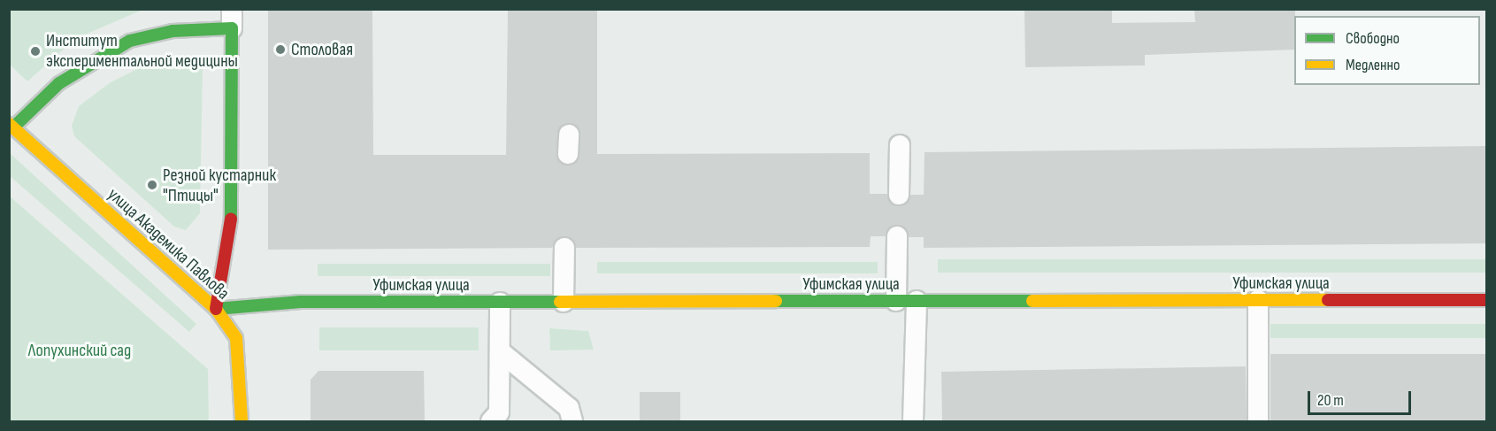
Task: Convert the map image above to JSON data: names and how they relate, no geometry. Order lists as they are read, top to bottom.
{
  "streets": {
    "street": ["улица Академика Павлова", "Уфимская улица"]
  },
  "crossings": [
    ["улица Академика Павлова", "Уфимская улица"]
  ],
  "parks": ["Лопухинский сад"],
  "places": ["Столовая", "Институт экспериментальной медицины", "Резной кустарник \"Птицы\""],
  "legend": ["Свободно", "Медленно"],
  "scale_bar": "20 m"
}
